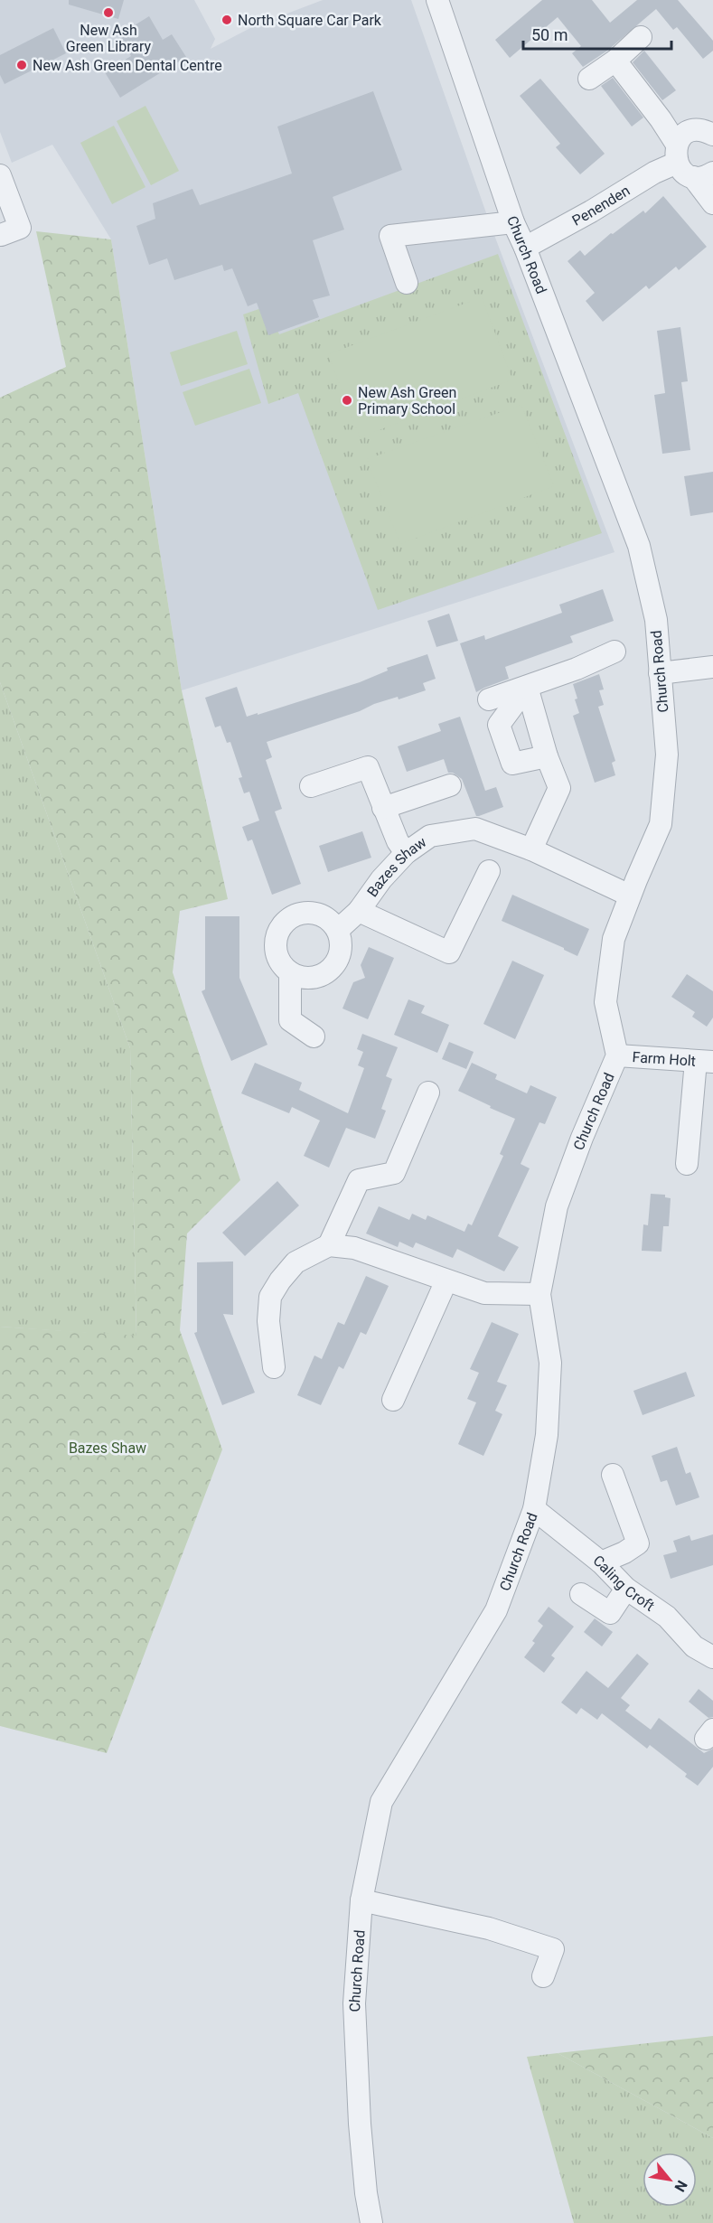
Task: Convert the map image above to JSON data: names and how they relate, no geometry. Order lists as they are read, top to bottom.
{
  "streets": {
    "street": [
      "Penenden",
      "Church Road",
      "Bazes Shaw",
      "Farm Holt",
      "Caling Croft"
    ]
  },
  "crossings": [
    ["Penenden", "Church Road"],
    ["Church Road", "Bazes Shaw"],
    ["Church Road", "Farm Holt"],
    ["Church Road", "Caling Croft"]
  ],
  "parks": ["Bazes Shaw"],
  "places": [
    "New Ash Green Library",
    "North Square Car Park",
    "New Ash Green Dental Centre",
    "New Ash Green Primary School"
  ],
  "scale_bar": "50 m",
  "north": "bottom right"
}
